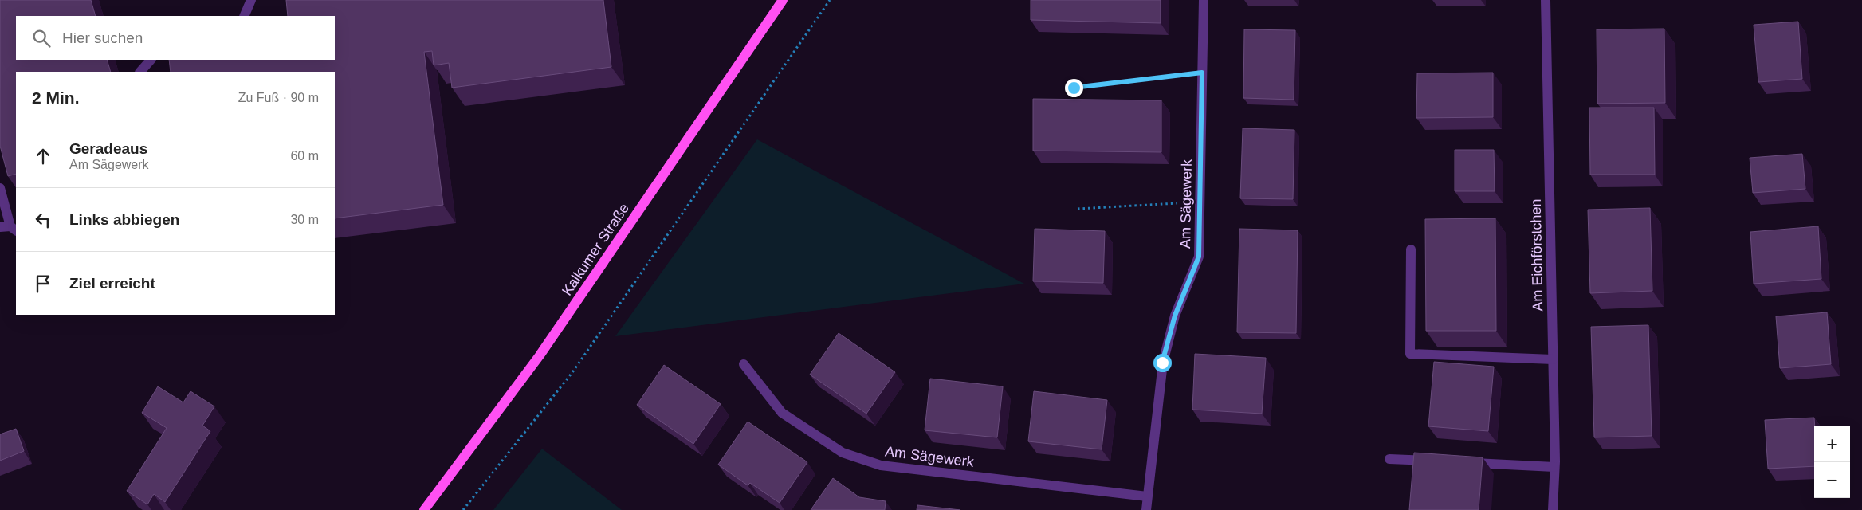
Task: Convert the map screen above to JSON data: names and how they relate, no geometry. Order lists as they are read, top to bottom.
{
  "streets": {
    "main road": ["Kalkumer Straße"],
    "street": ["Am Sägewerk", "Am Eichförstchen"]
  },
  "page": {
    "search": "Hier suchen",
    "heading": ["2 Min.", "Zu Fuß · 90 m"],
    "list": [
      ["Geradeaus", "Am Sägewerk", "60 m"],
      ["Links abbiegen", "30 m"],
      "Ziel erreicht"
    ],
    "map_buttons": ["+", "−"]
  }
}
